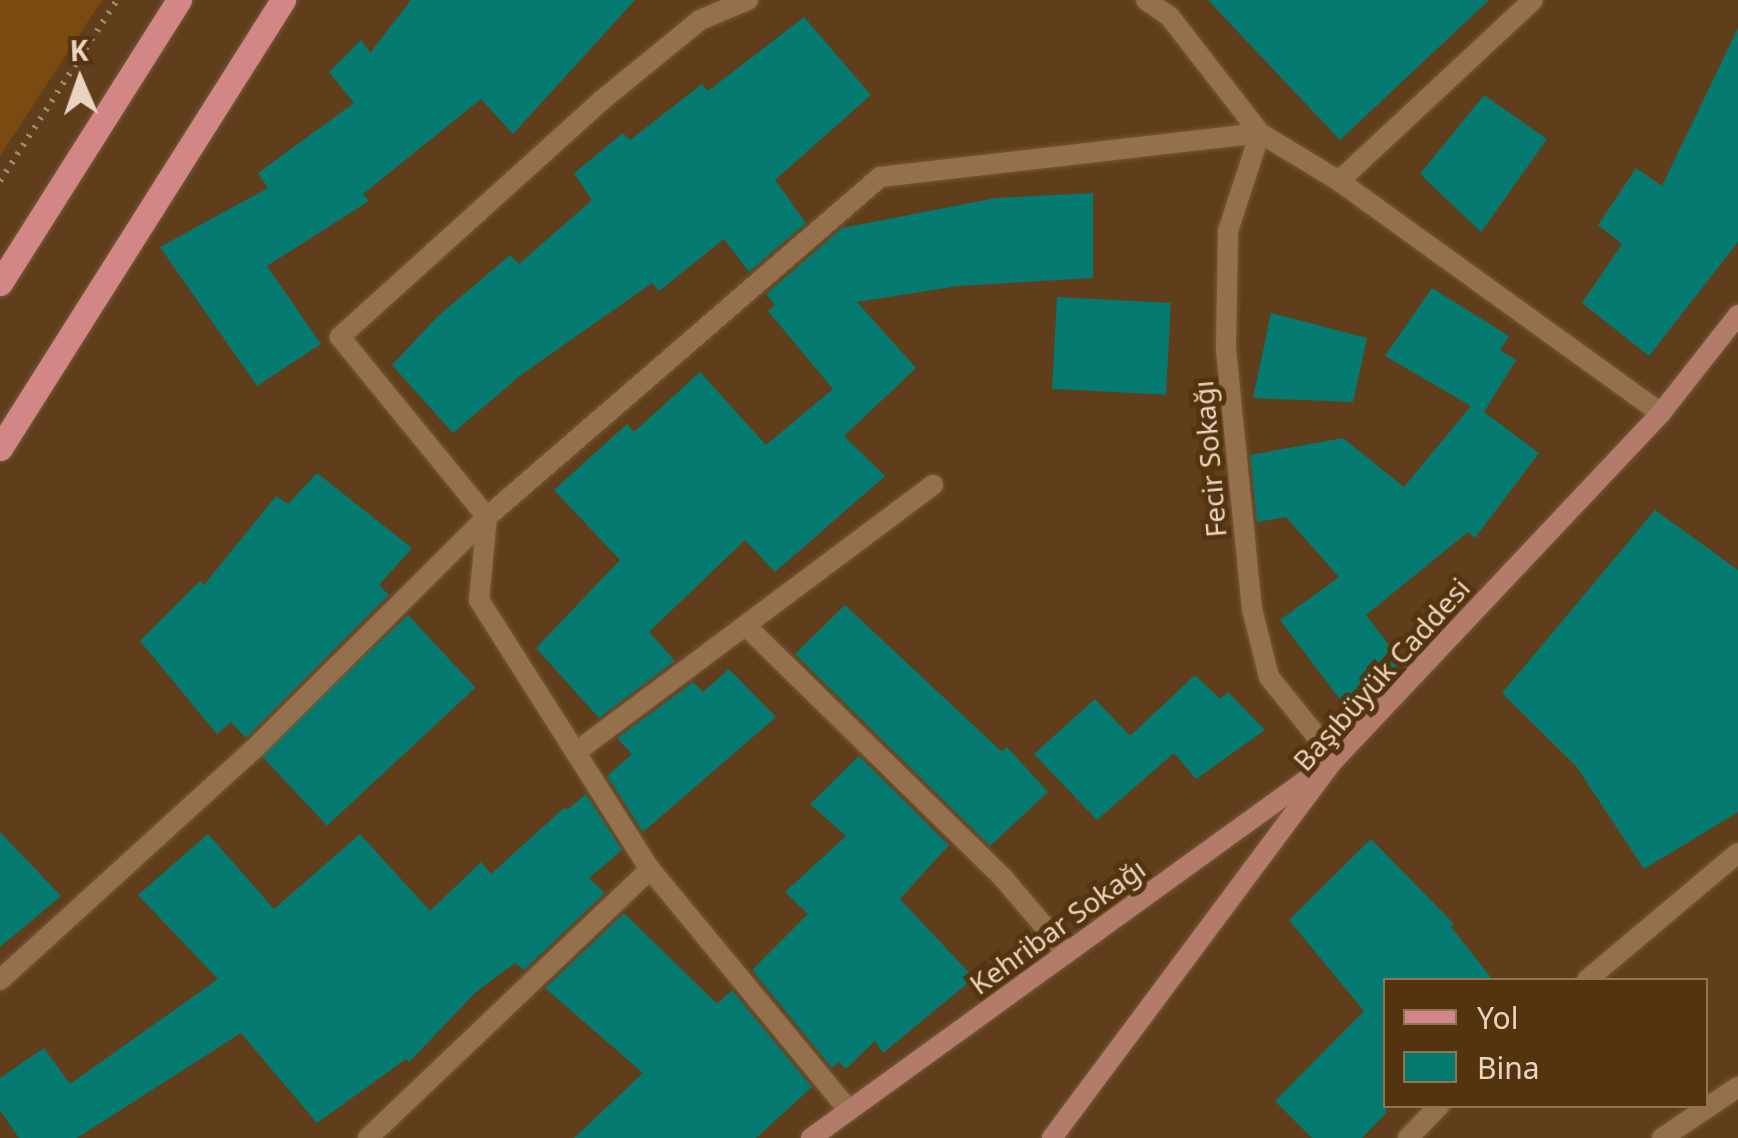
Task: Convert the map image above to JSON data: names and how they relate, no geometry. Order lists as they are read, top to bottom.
{
  "streets": {
    "main road": ["Başıbüyük Caddesi", "Kehribar Sokağı"],
    "street": ["Fecir Sokağı"]
  },
  "crossings": [
    ["Fecir Sokağı", "Başıbüyük Caddesi"],
    ["Fecir Sokağı", "Kehribar Sokağı"],
    ["Başıbüyük Caddesi", "Kehribar Sokağı"]
  ],
  "legend": ["Yol", "Bina"],
  "north": "top"
}
